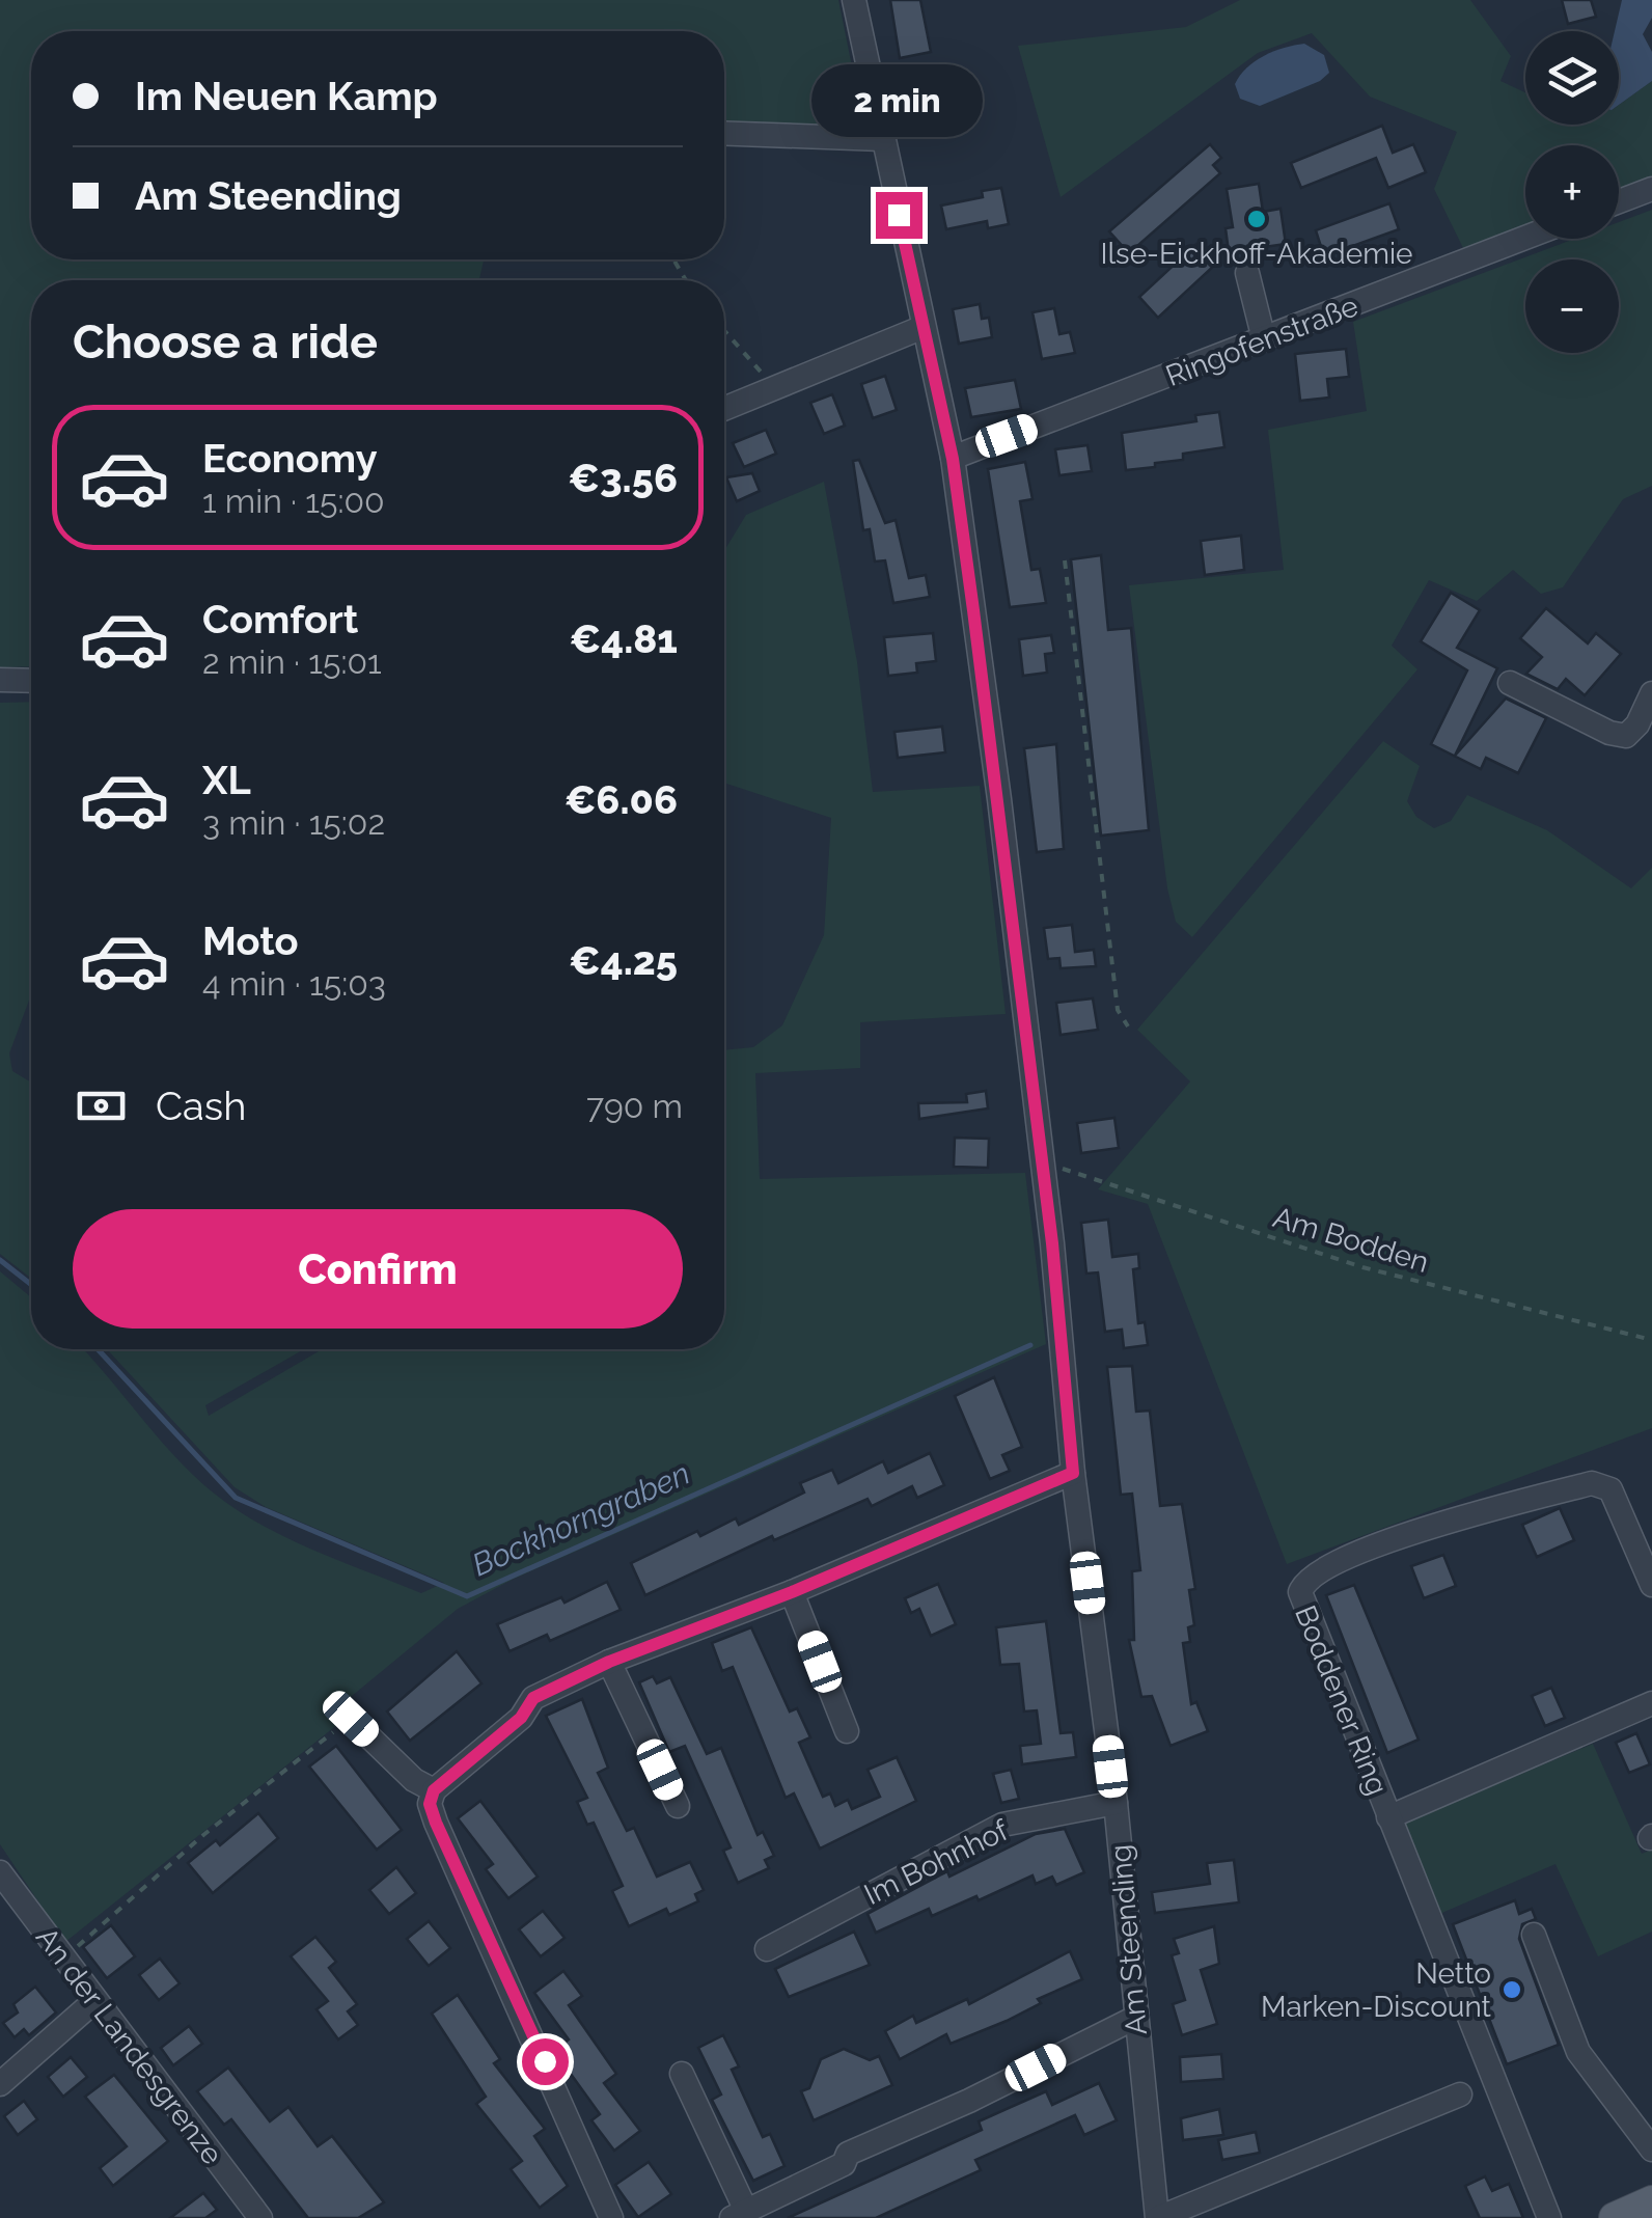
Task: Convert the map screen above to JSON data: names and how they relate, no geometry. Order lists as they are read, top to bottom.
{
  "streets": {
    "street": [
      "Ringofenstraße",
      "Boddener Ring",
      "Im Bohnhof",
      "Am Steending",
      "An der Landesgrenze"
    ],
    "path": ["Am Bodden"]
  },
  "crossings": [
    ["Ringofenstraße", "Am Steending"],
    ["Am Bodden", "Am Steending"],
    ["Im Bohnhof", "Am Steending"]
  ],
  "water": ["Bockhorngraben"],
  "places": ["Ilse-Eickhoff-Akademie", "Netto Marken-Discount"],
  "page": {
    "map_buttons": ["+", "−"],
    "banner": ["Im Neuen Kamp", "Am Steending"],
    "bubble": "2 min",
    "heading": "Choose a ride",
    "list": [
      {
        "name": "Economy",
        "note": "1 min · 15:00",
        "value": "€3.56"
      },
      {
        "name": "Comfort",
        "note": "2 min · 15:01",
        "value": "€4.81"
      },
      {
        "name": "XL",
        "note": "3 min · 15:02",
        "value": "€6.06"
      },
      {
        "name": "Moto",
        "note": "4 min · 15:03",
        "value": "€4.25"
      }
    ],
    "pay": ["Cash", "790 m"],
    "buttons": "Confirm"
  }
}
